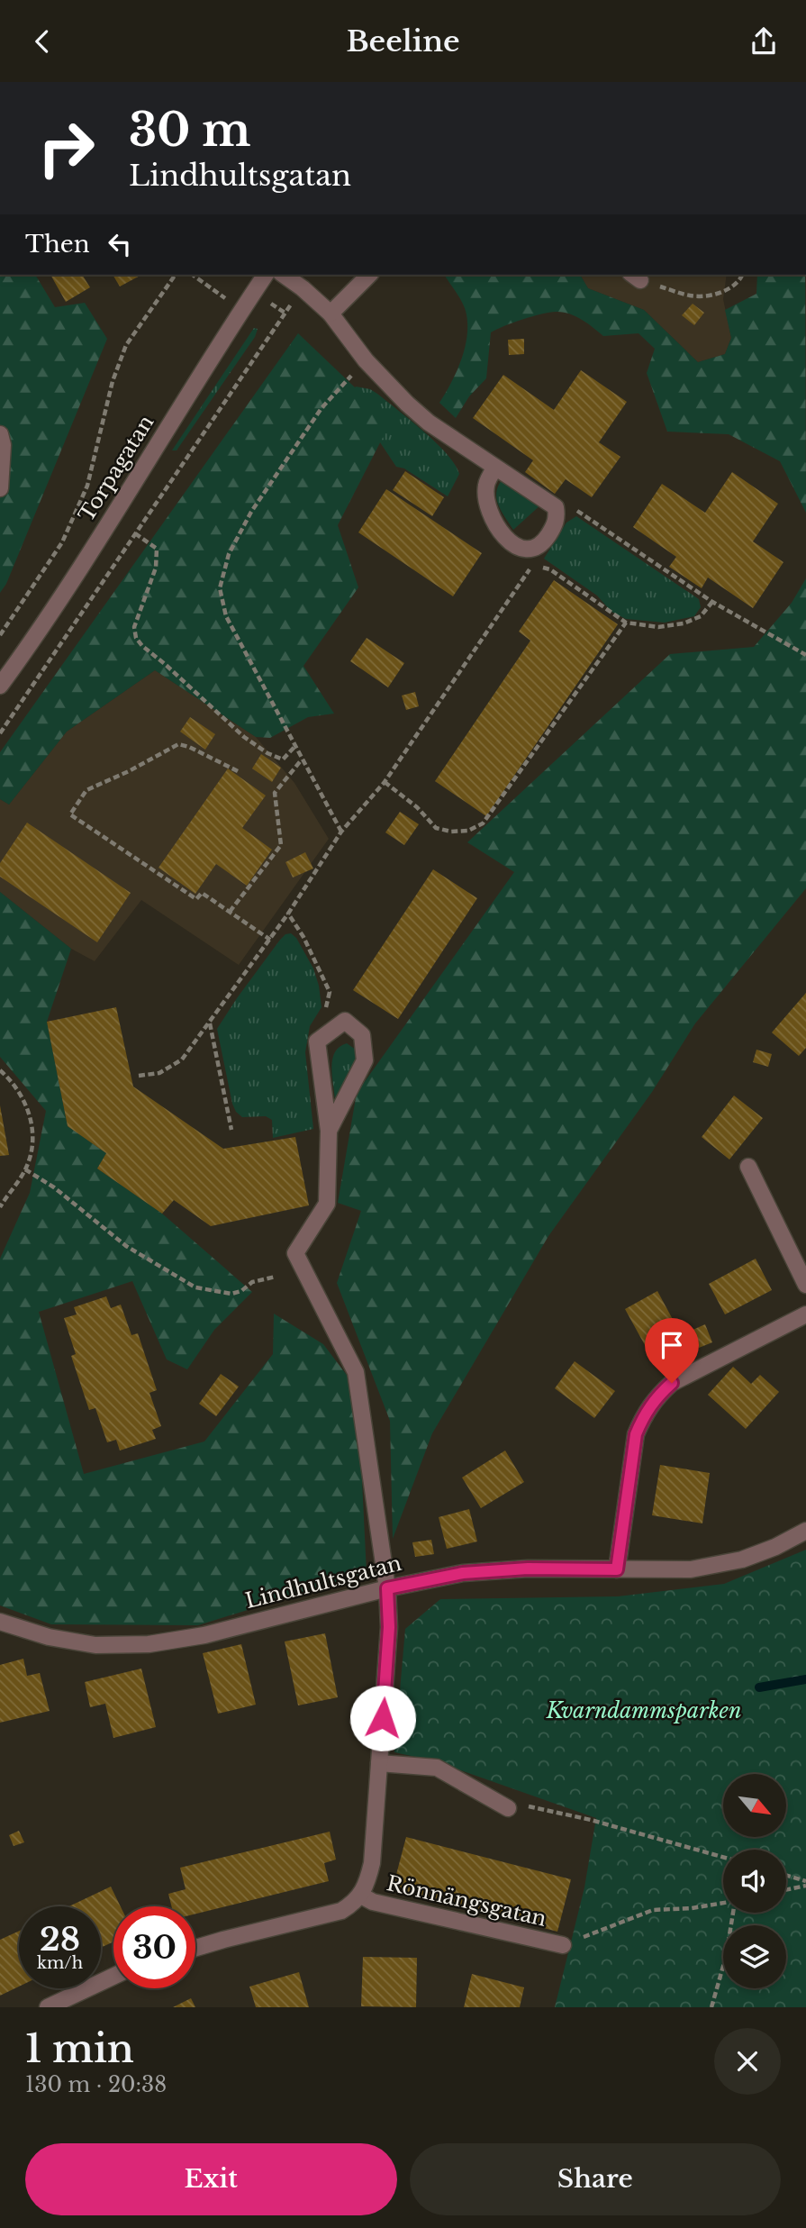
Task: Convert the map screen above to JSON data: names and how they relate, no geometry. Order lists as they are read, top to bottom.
{
  "streets": {
    "street": ["Torpagatan", "Lindhultsgatan", "Rönnängsgatan"]
  },
  "parks": ["Kvarndammsparken"],
  "north": "bottom right",
  "page": {
    "header": "Beeline",
    "turn": ["30 m", "Lindhultsgatan"],
    "then": "Then",
    "speed": "28 km/h",
    "limit": "30",
    "heading": ["1 min", "130 m · 20:38"],
    "buttons": ["Exit", "Share"]
  }
}
